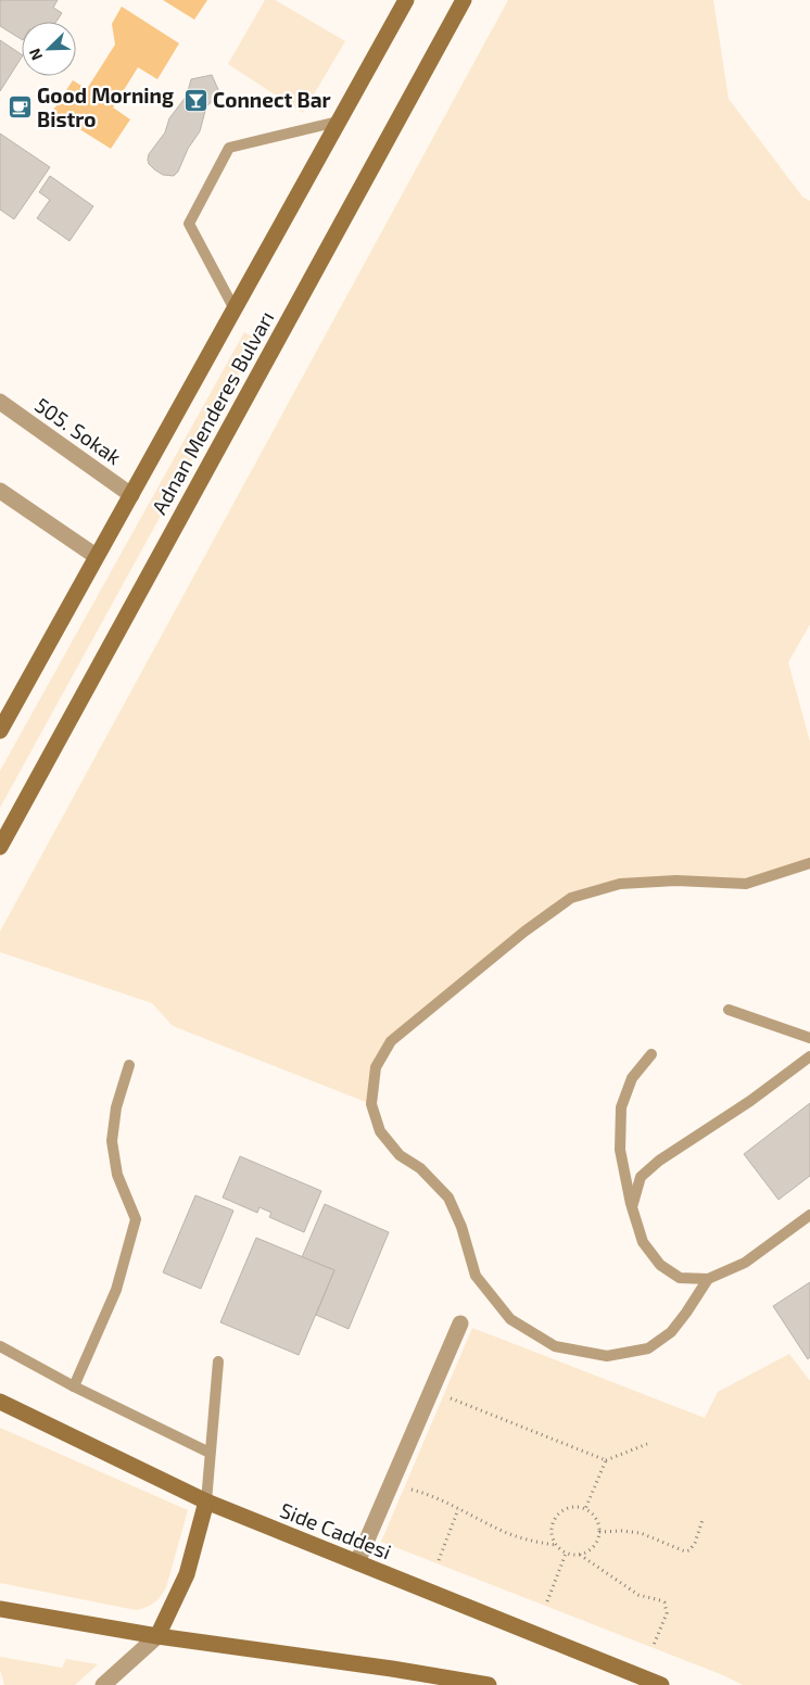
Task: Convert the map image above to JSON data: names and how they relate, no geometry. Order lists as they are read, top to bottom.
{
  "streets": {
    "main road": ["Adnan Menderes Bulvarı", "Side Caddesi"],
    "street": ["505. Sokak"]
  },
  "crossings": [
    ["Adnan Menderes Bulvarı", "505. Sokak"]
  ],
  "places": {
    "bar": ["Connect Bar"],
    "cafe": ["Good Morning Bistro"]
  },
  "north": "bottom left"
}
